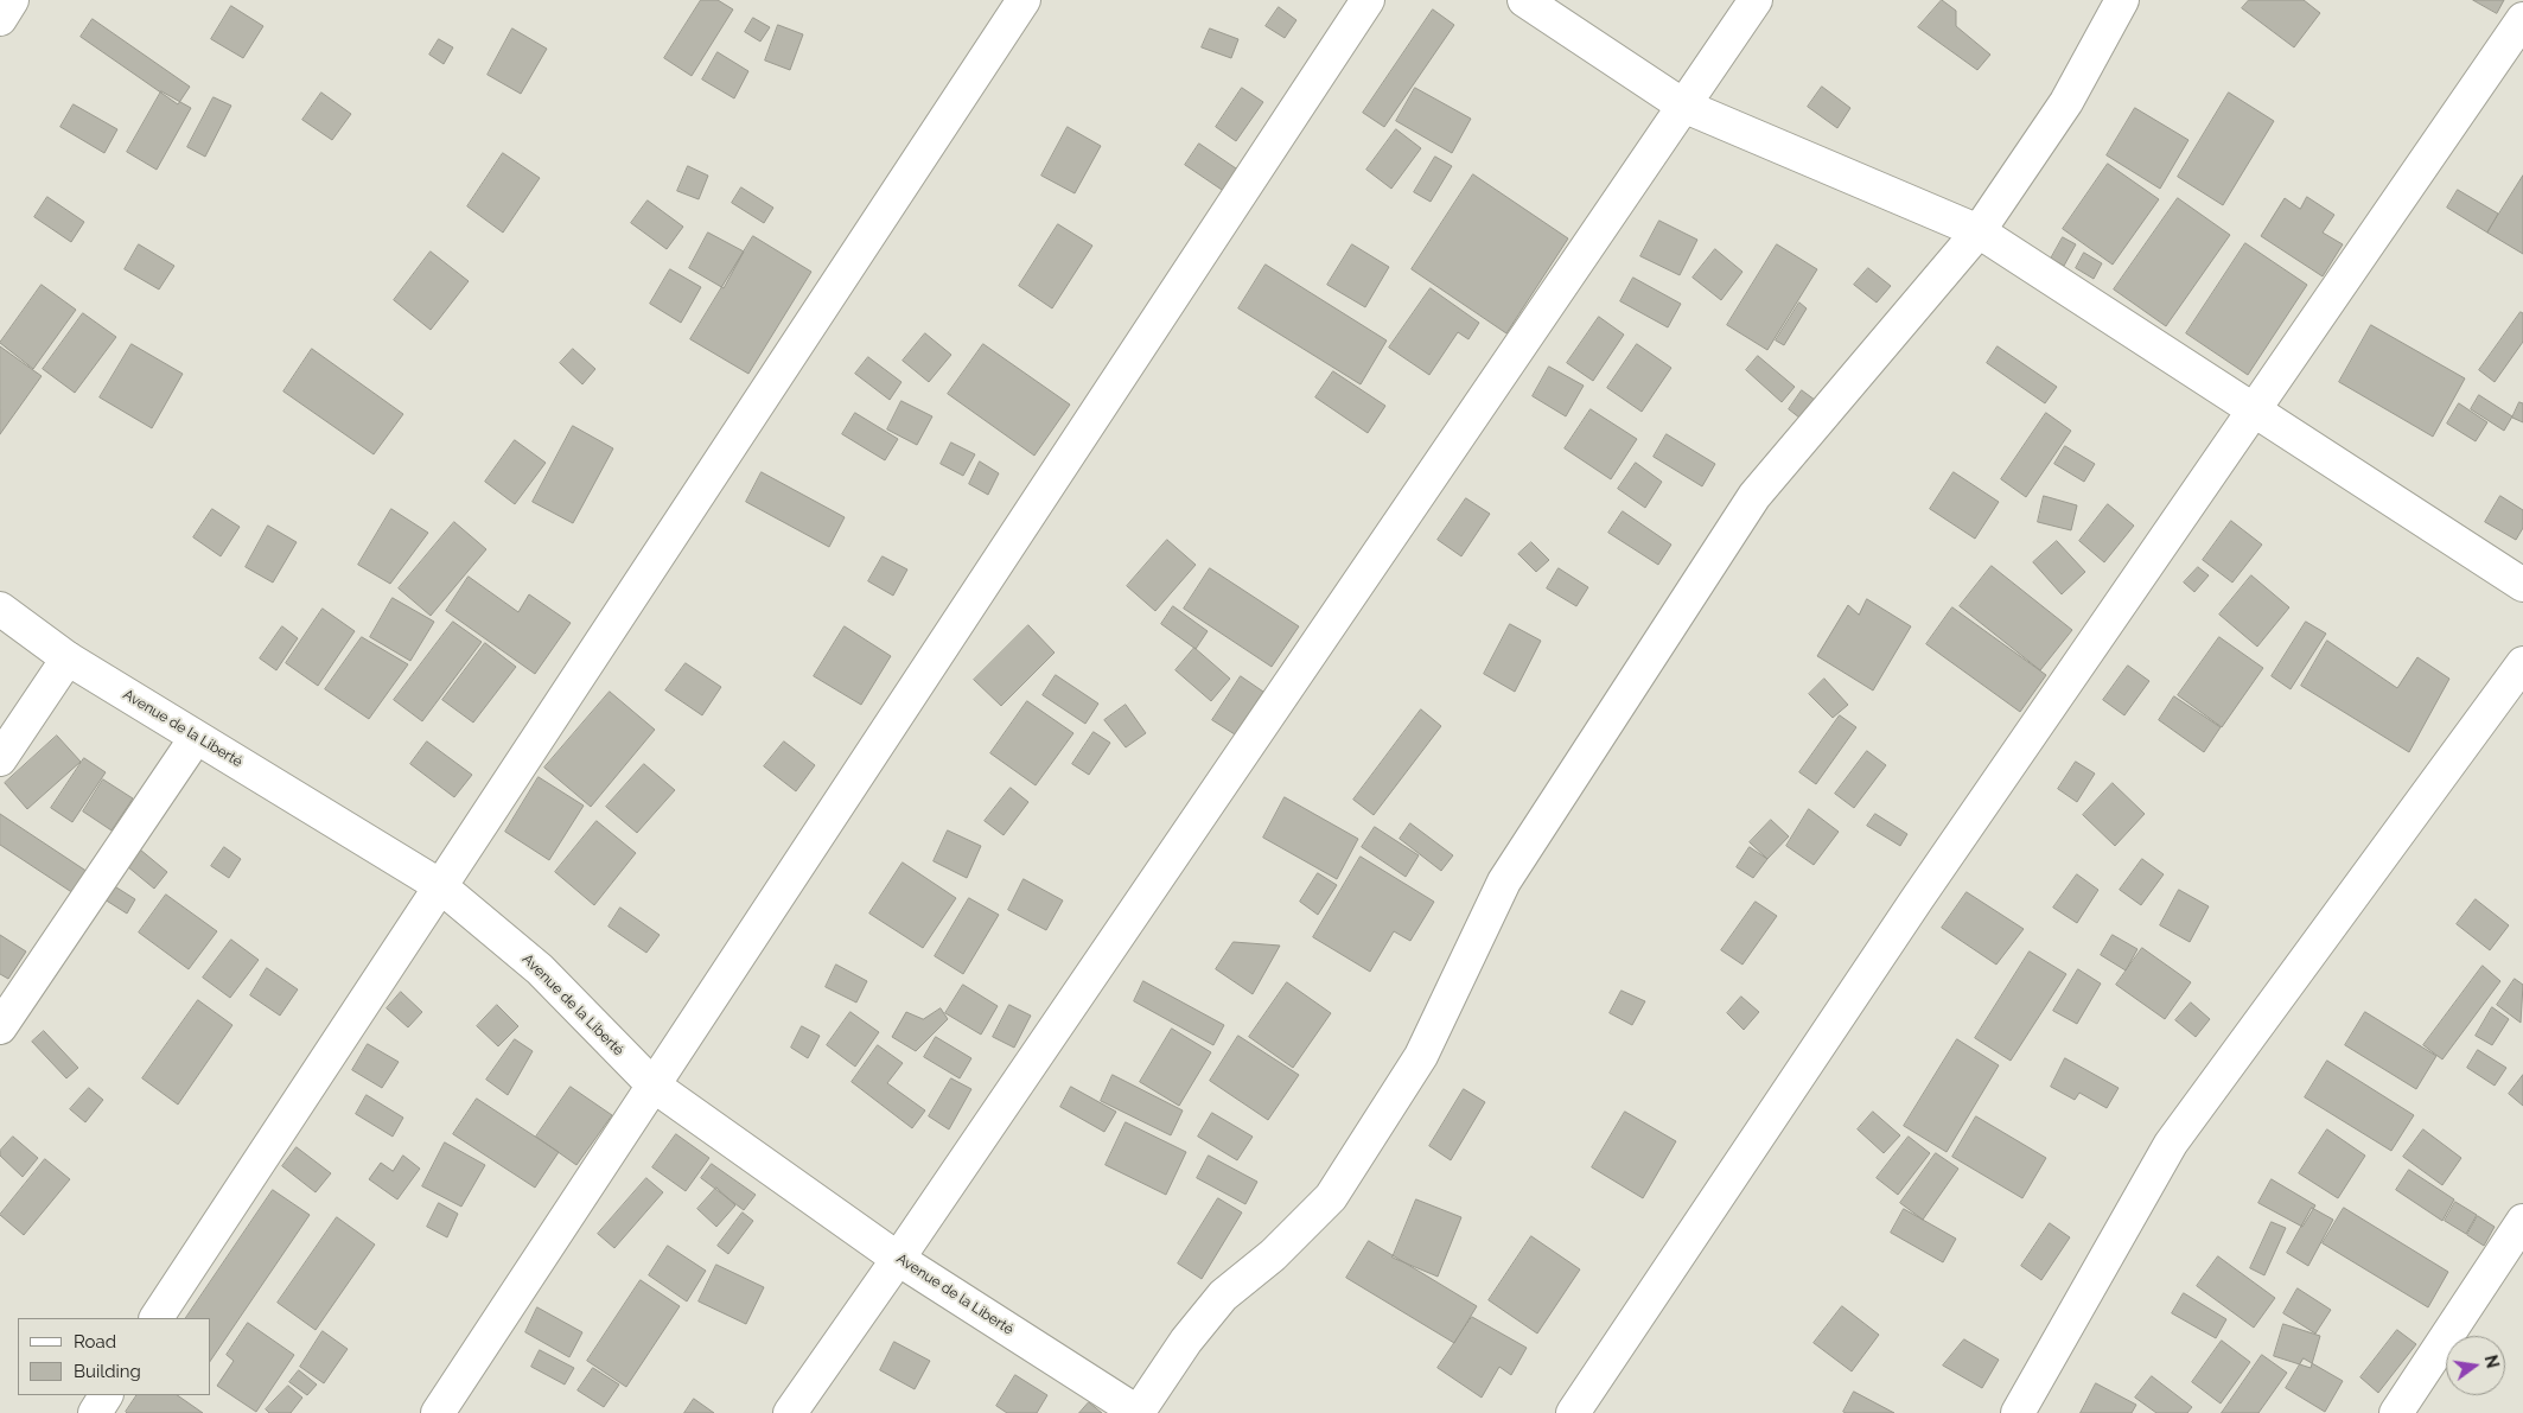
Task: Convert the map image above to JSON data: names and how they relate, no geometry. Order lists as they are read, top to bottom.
{
  "streets": {
    "street": ["Avenue de la Liberté"]
  },
  "legend": ["Road", "Building"],
  "north": "right"
}
